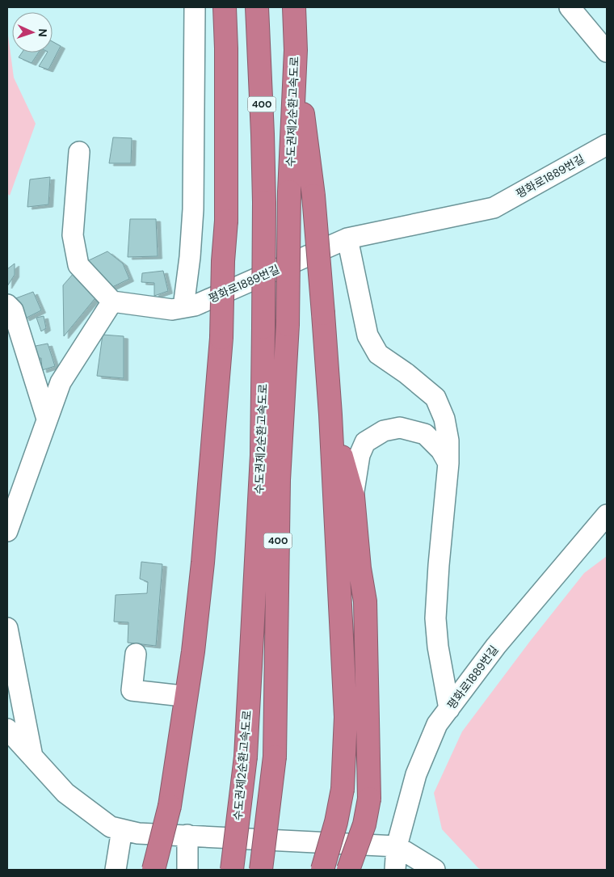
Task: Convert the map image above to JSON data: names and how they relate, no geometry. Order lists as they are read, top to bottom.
{
  "streets": {
    "highway": ["400", "수도권제2순환고속도로"],
    "street": ["평화로1889번길"]
  },
  "north": "right"
}
